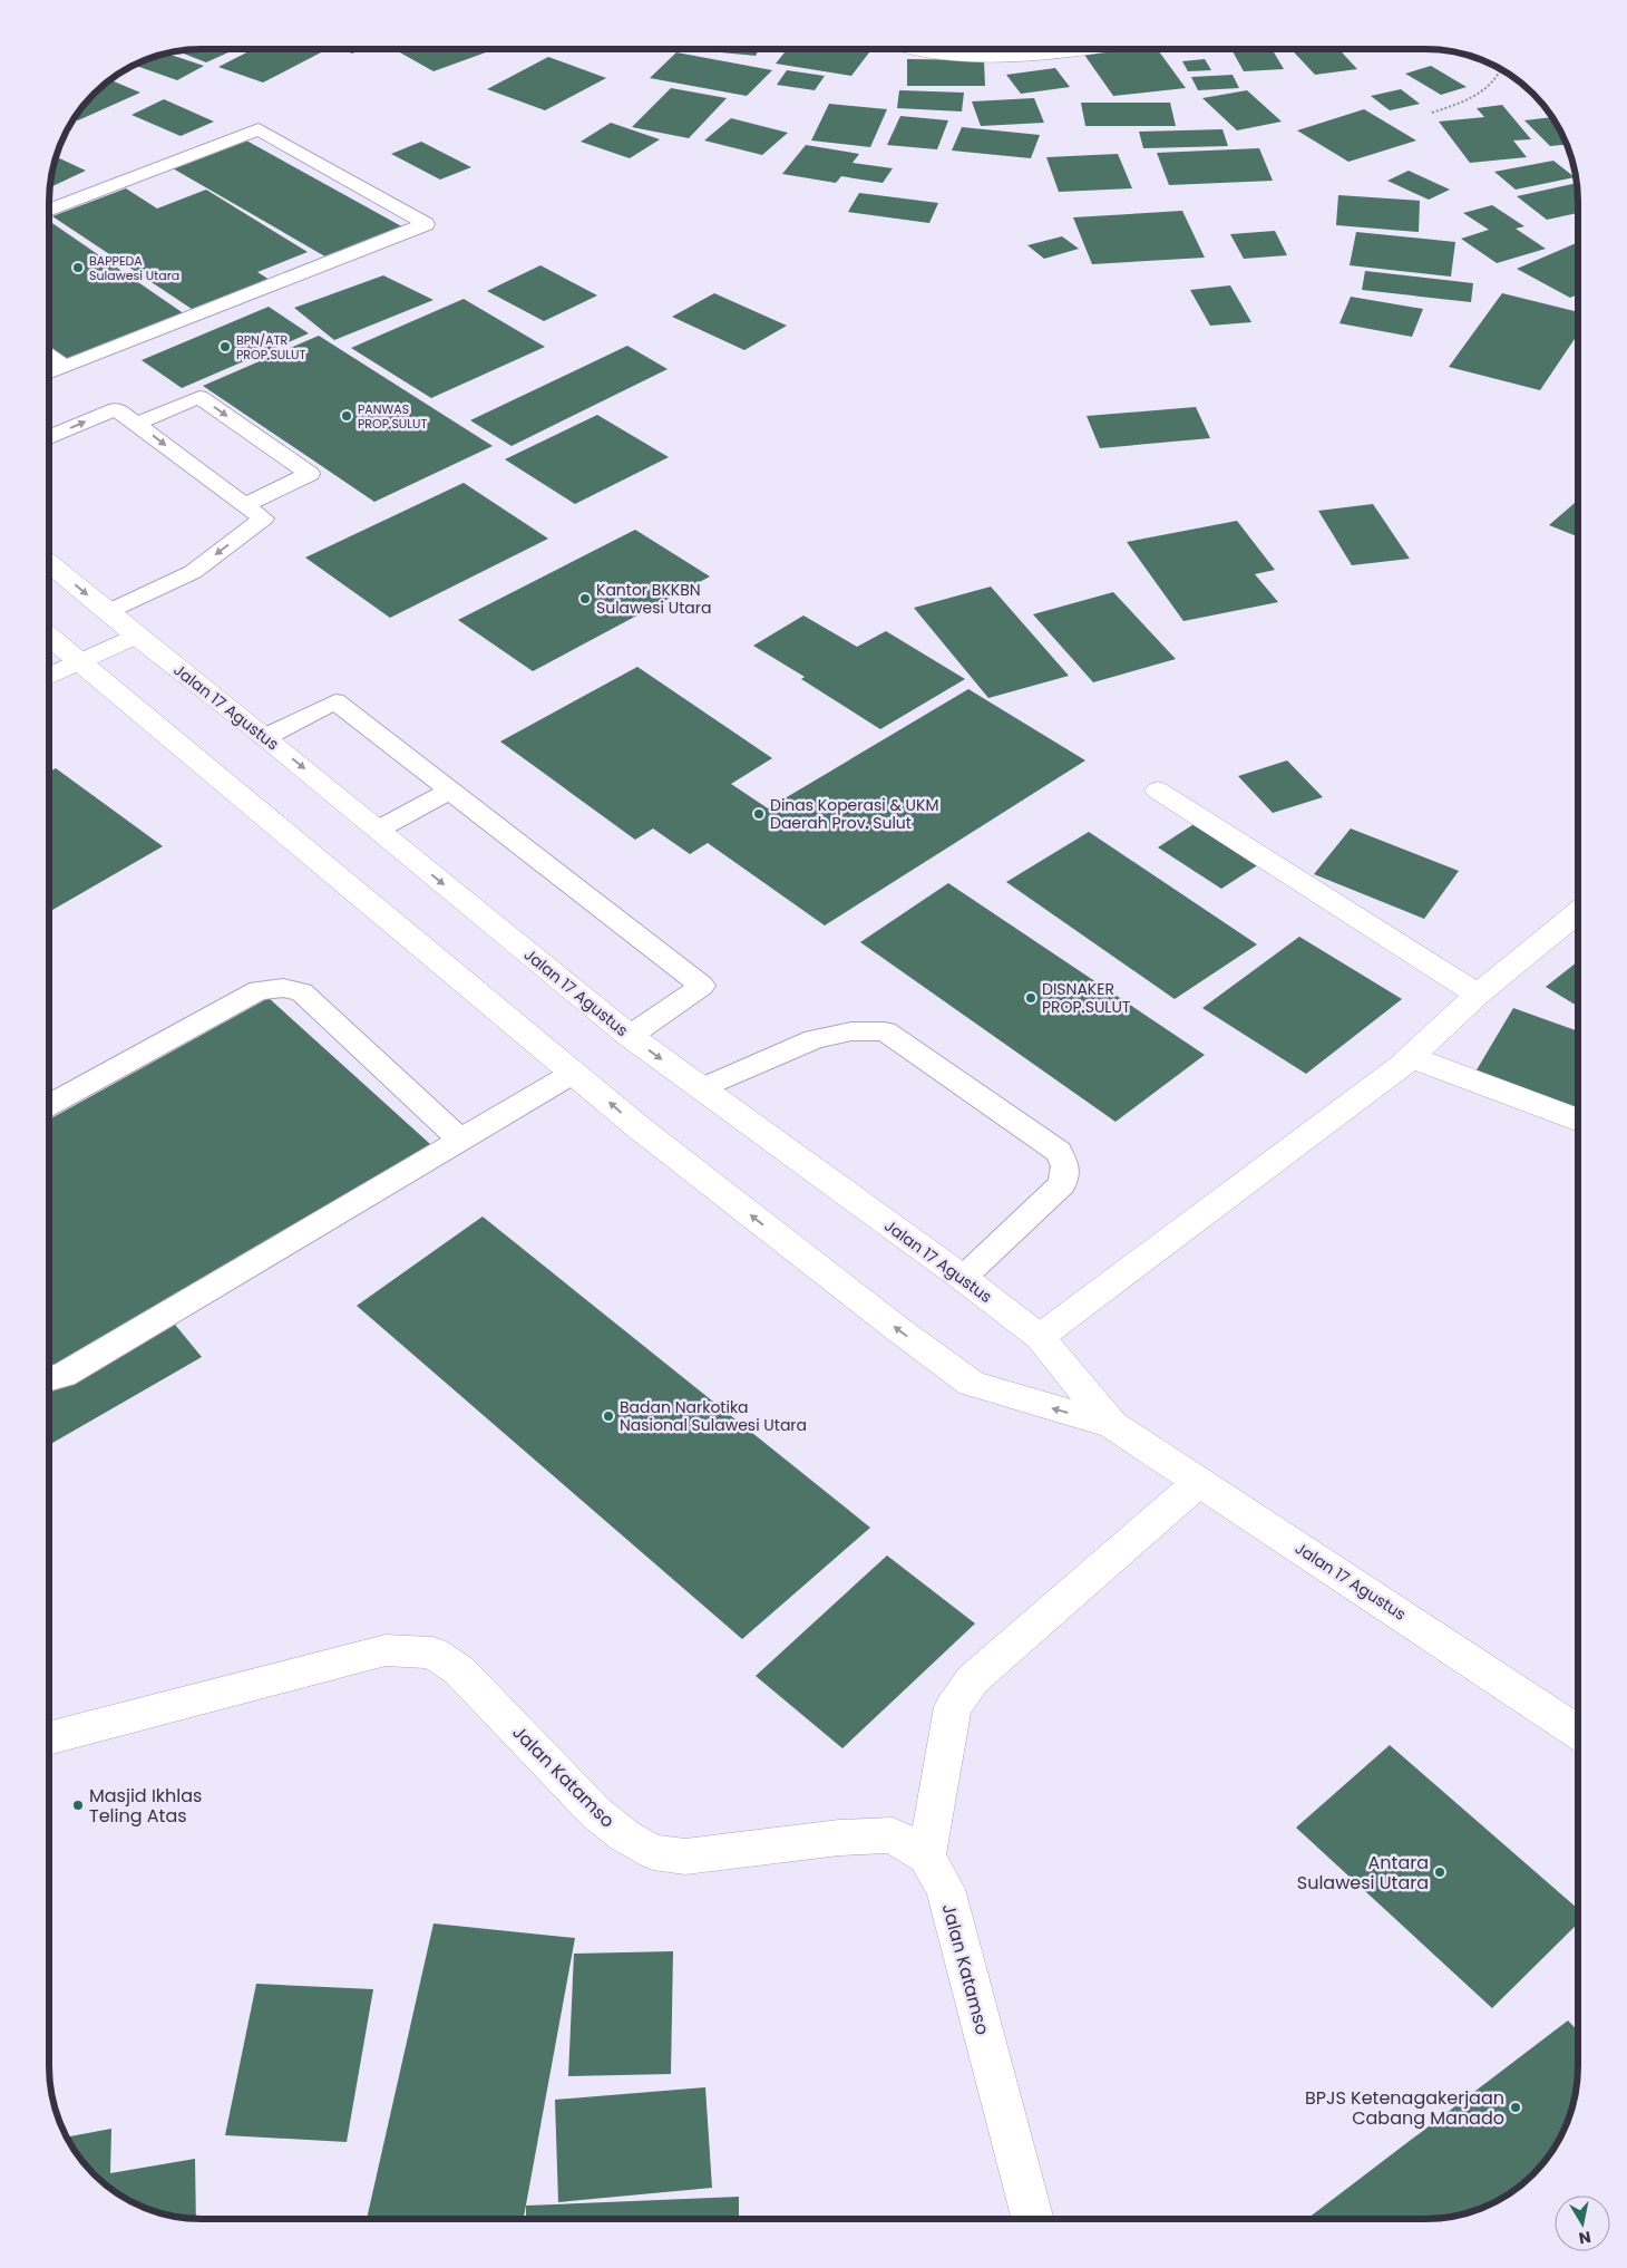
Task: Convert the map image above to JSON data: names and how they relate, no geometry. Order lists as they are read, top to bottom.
{
  "streets": {
    "street": ["Jalan 17 Agustus", "Jalan Katamso"]
  },
  "places": [
    "BAPPEDA Sulawesi Utara",
    "BPN/ATR PROP.SULUT",
    "PANWAS PROP.SULUT",
    "Kantor BKKBN Sulawesi Utara",
    "Dinas Koperasi & UKM Daerah Prov. Sulut",
    "DISNAKER PROP.SULUT",
    "Badan Narkotika Nasional Sulawesi Utara",
    "Masjid Ikhlas Teling Atas",
    "Antara Sulawesi Utara",
    "BPJS Ketenagakerjaan Cabang Manado"
  ],
  "north": "bottom"
}
